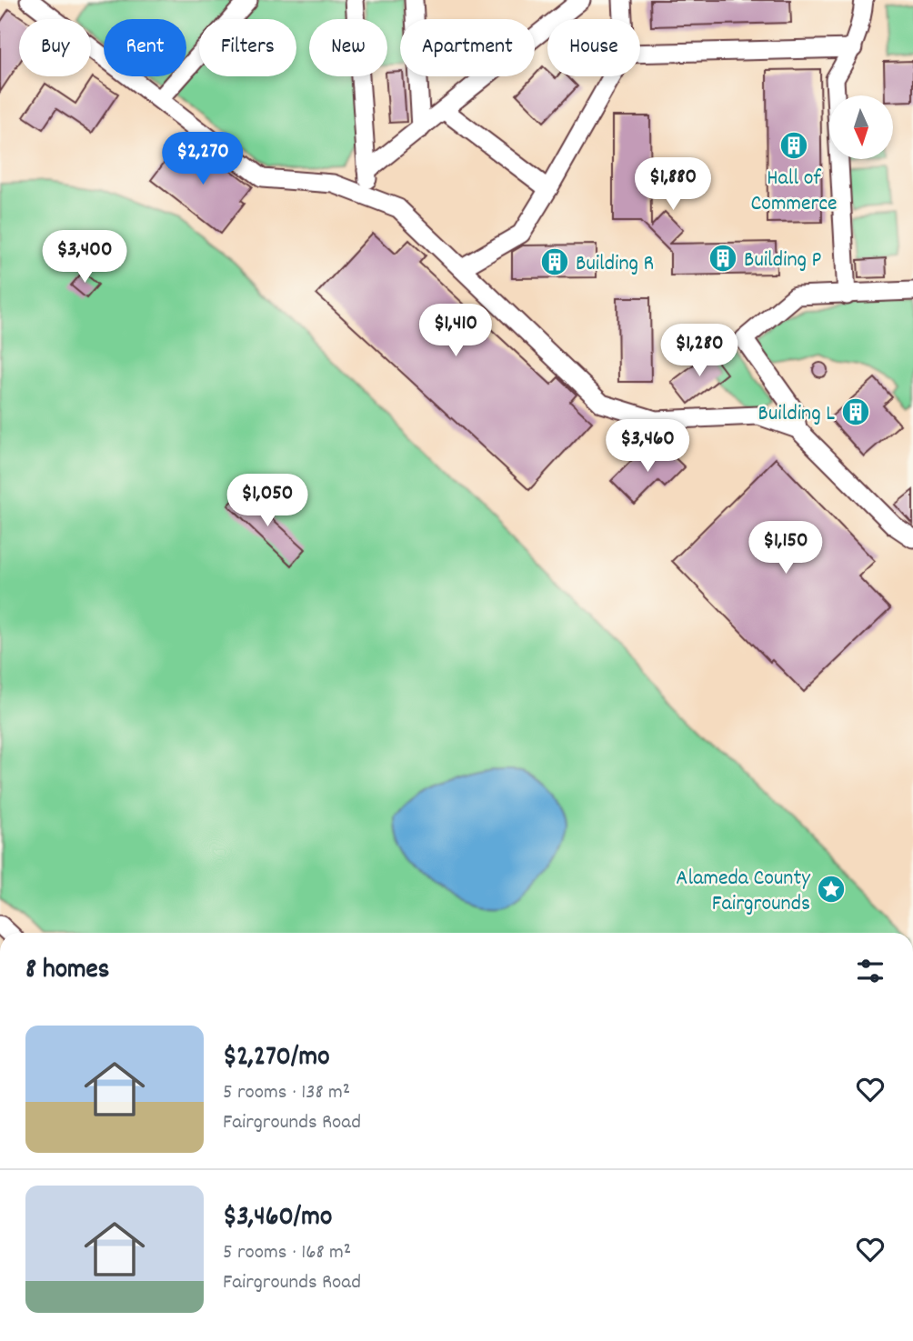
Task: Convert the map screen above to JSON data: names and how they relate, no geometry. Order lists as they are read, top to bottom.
{
  "places": {
    "building": [
      "Hall of Commerce",
      "Building P",
      "Building R",
      "Building L"
    ],
    "place": ["Alameda County Fairgrounds"]
  },
  "north": "bottom",
  "page": {
    "chip": [
      "Buy",
      "Rent",
      "Filters",
      "New",
      "Apartment",
      "House"
    ],
    "price": [
      "$2,270",
      "$1,880",
      "$3,400",
      "$1,410",
      "$1,280",
      "$3,460",
      "$1,050",
      "$1,150"
    ],
    "heading": "8 homes",
    "list": [
      {
        "name": "$2,270/mo",
        "note": "5 rooms · 138 m² · Fairgrounds Road"
      },
      {
        "name": "$3,460/mo",
        "note": "5 rooms · 168 m² · Fairgrounds Road"
      }
    ]
  }
}
